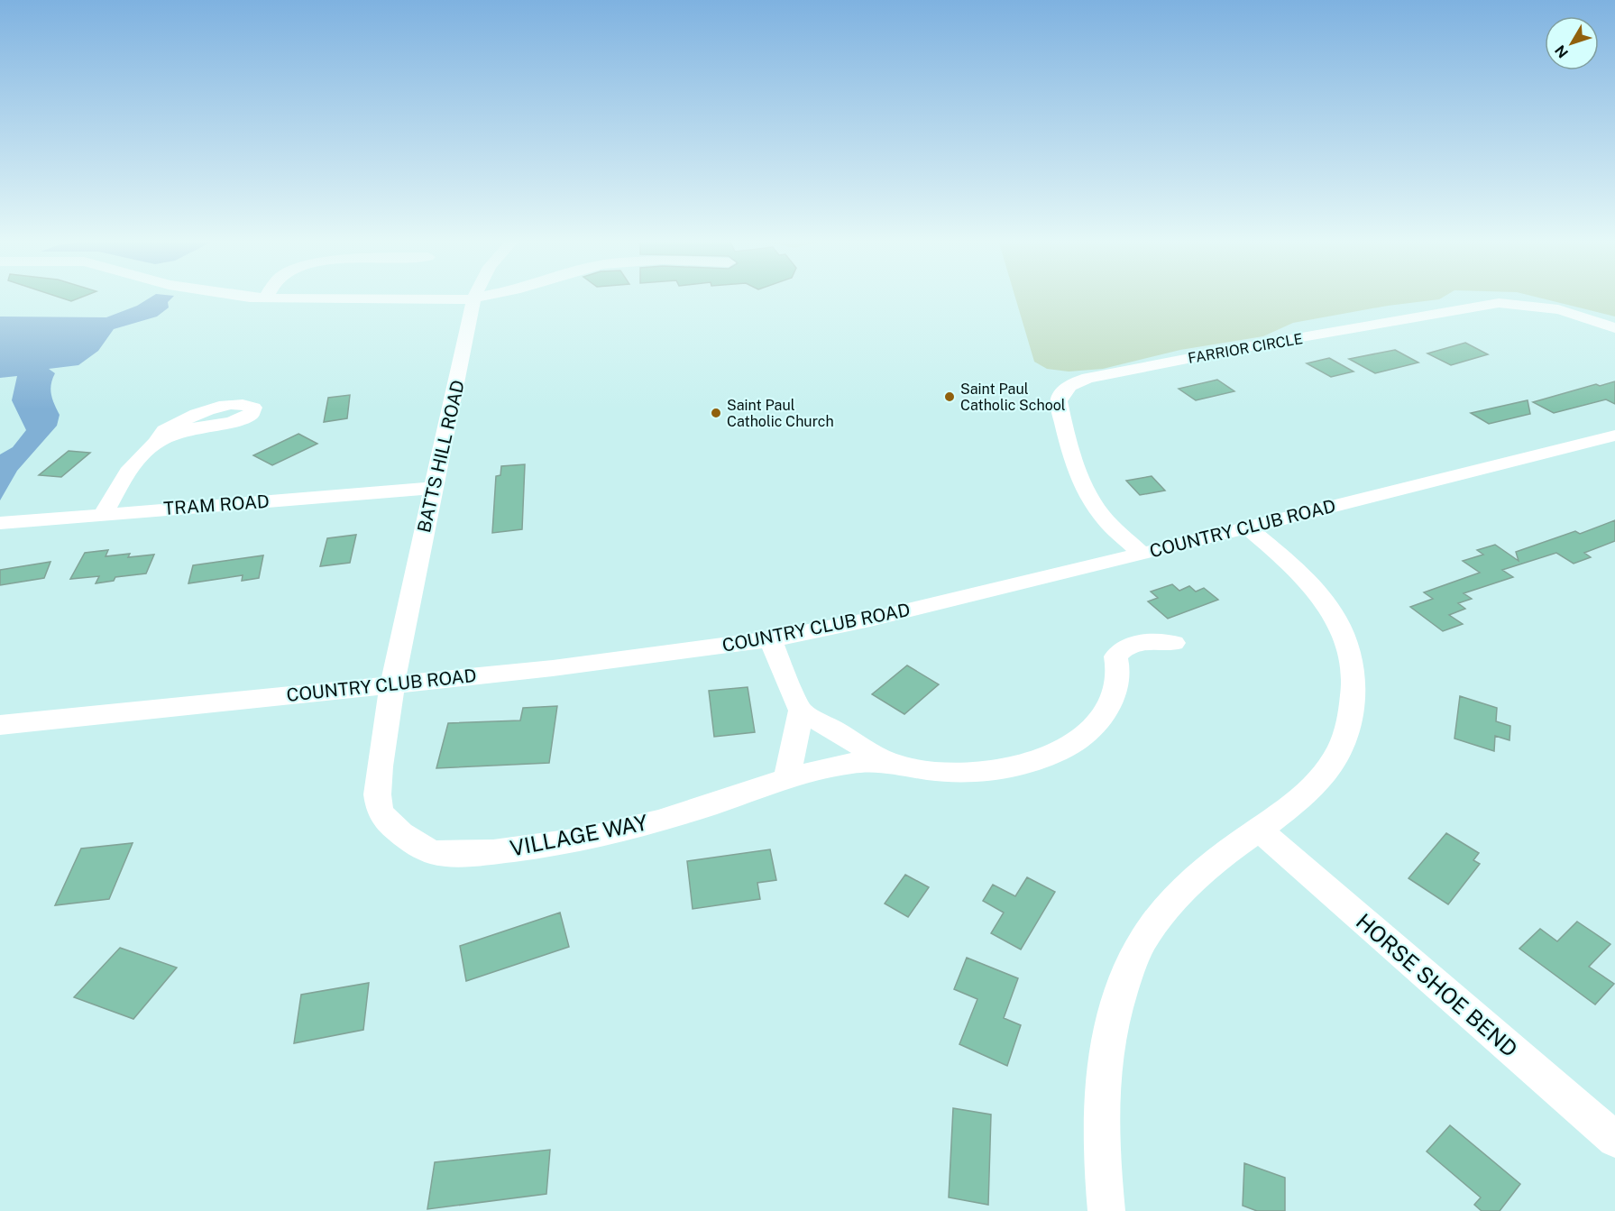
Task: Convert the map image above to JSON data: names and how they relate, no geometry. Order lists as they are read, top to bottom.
{
  "streets": {
    "street": [
      "FARRIOR CIRCLE",
      "BATTS HILL ROAD",
      "TRAM ROAD",
      "COUNTRY CLUB ROAD",
      "VILLAGE WAY",
      "HORSE SHOE BEND"
    ]
  },
  "crossings": [
    ["FARRIOR CIRCLE", "COUNTRY CLUB ROAD"],
    ["BATTS HILL ROAD", "TRAM ROAD"],
    ["BATTS HILL ROAD", "COUNTRY CLUB ROAD"],
    ["BATTS HILL ROAD", "VILLAGE WAY"],
    ["COUNTRY CLUB ROAD", "VILLAGE WAY"]
  ],
  "places": ["Saint Paul Catholic School", "Saint Paul Catholic Church"],
  "north": "bottom left"
}
